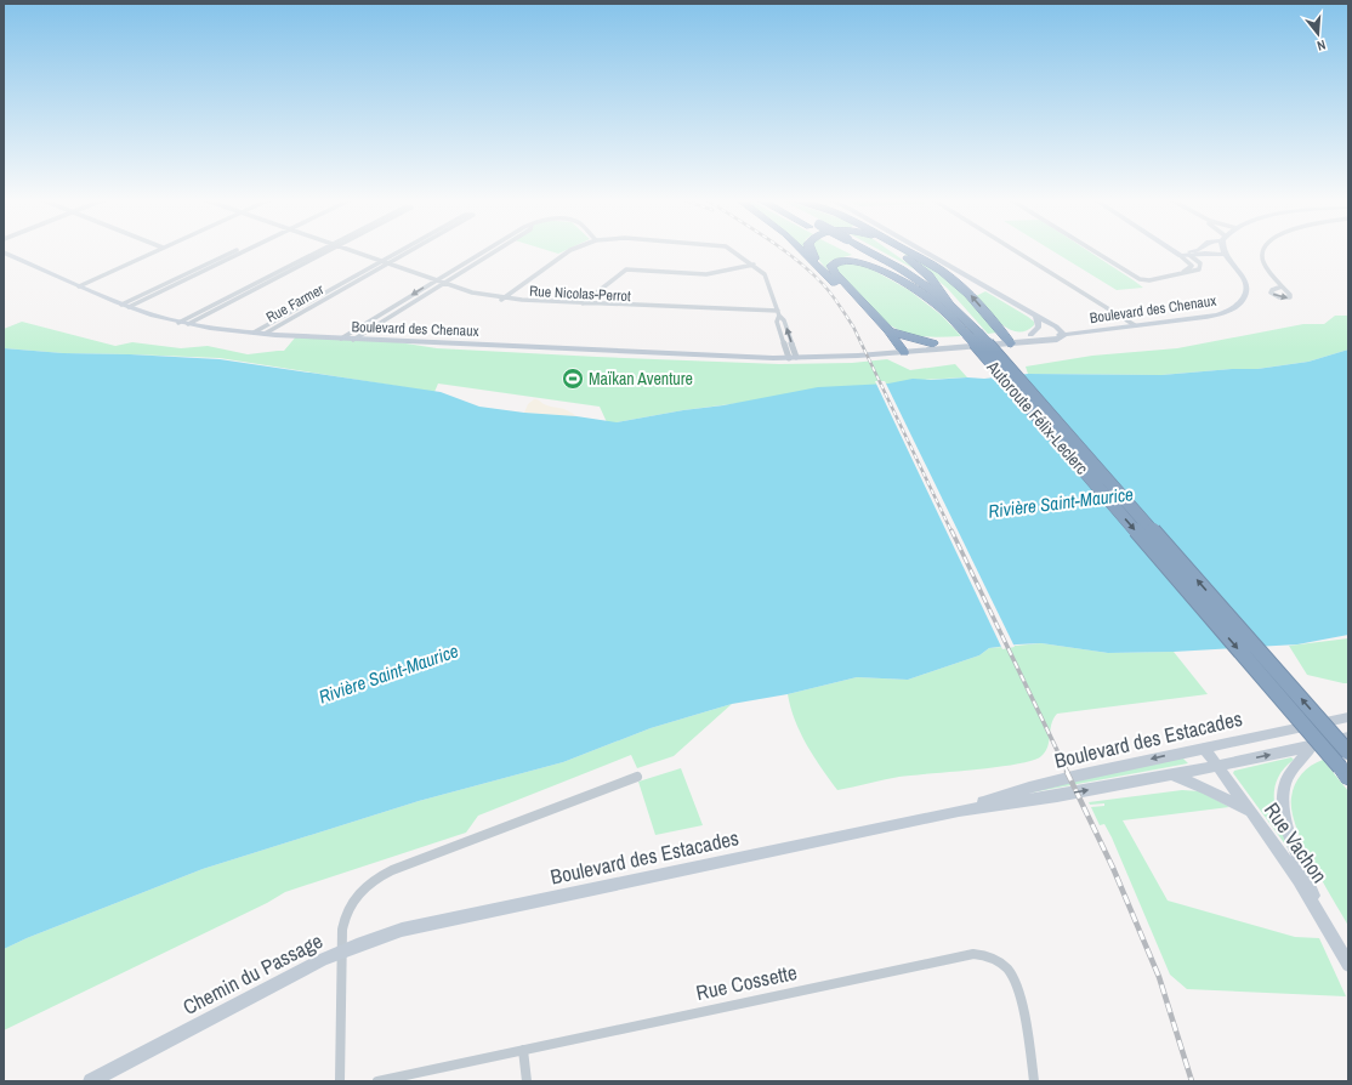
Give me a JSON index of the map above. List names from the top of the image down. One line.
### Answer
{"streets":{"highway":["Autoroute Félix-Leclerc"],"street":["Rue Nicolas-Perrot","Rue Farmer","Boulevard des Chenaux","Boulevard des Estacades","Rue Vachon","Chemin du Passage","Rue Cossette"]},"crossings":[["Rue Nicolas-Perrot","Rue Farmer"],["Rue Farmer","Boulevard des Chenaux"],["Boulevard des Estacades","Rue Vachon"],["Boulevard des Estacades","Chemin du Passage"]],"water":["Rivière Saint-Maurice"],"places":{"sports":["Maïkan Aventure"]},"north":"bottom"}
